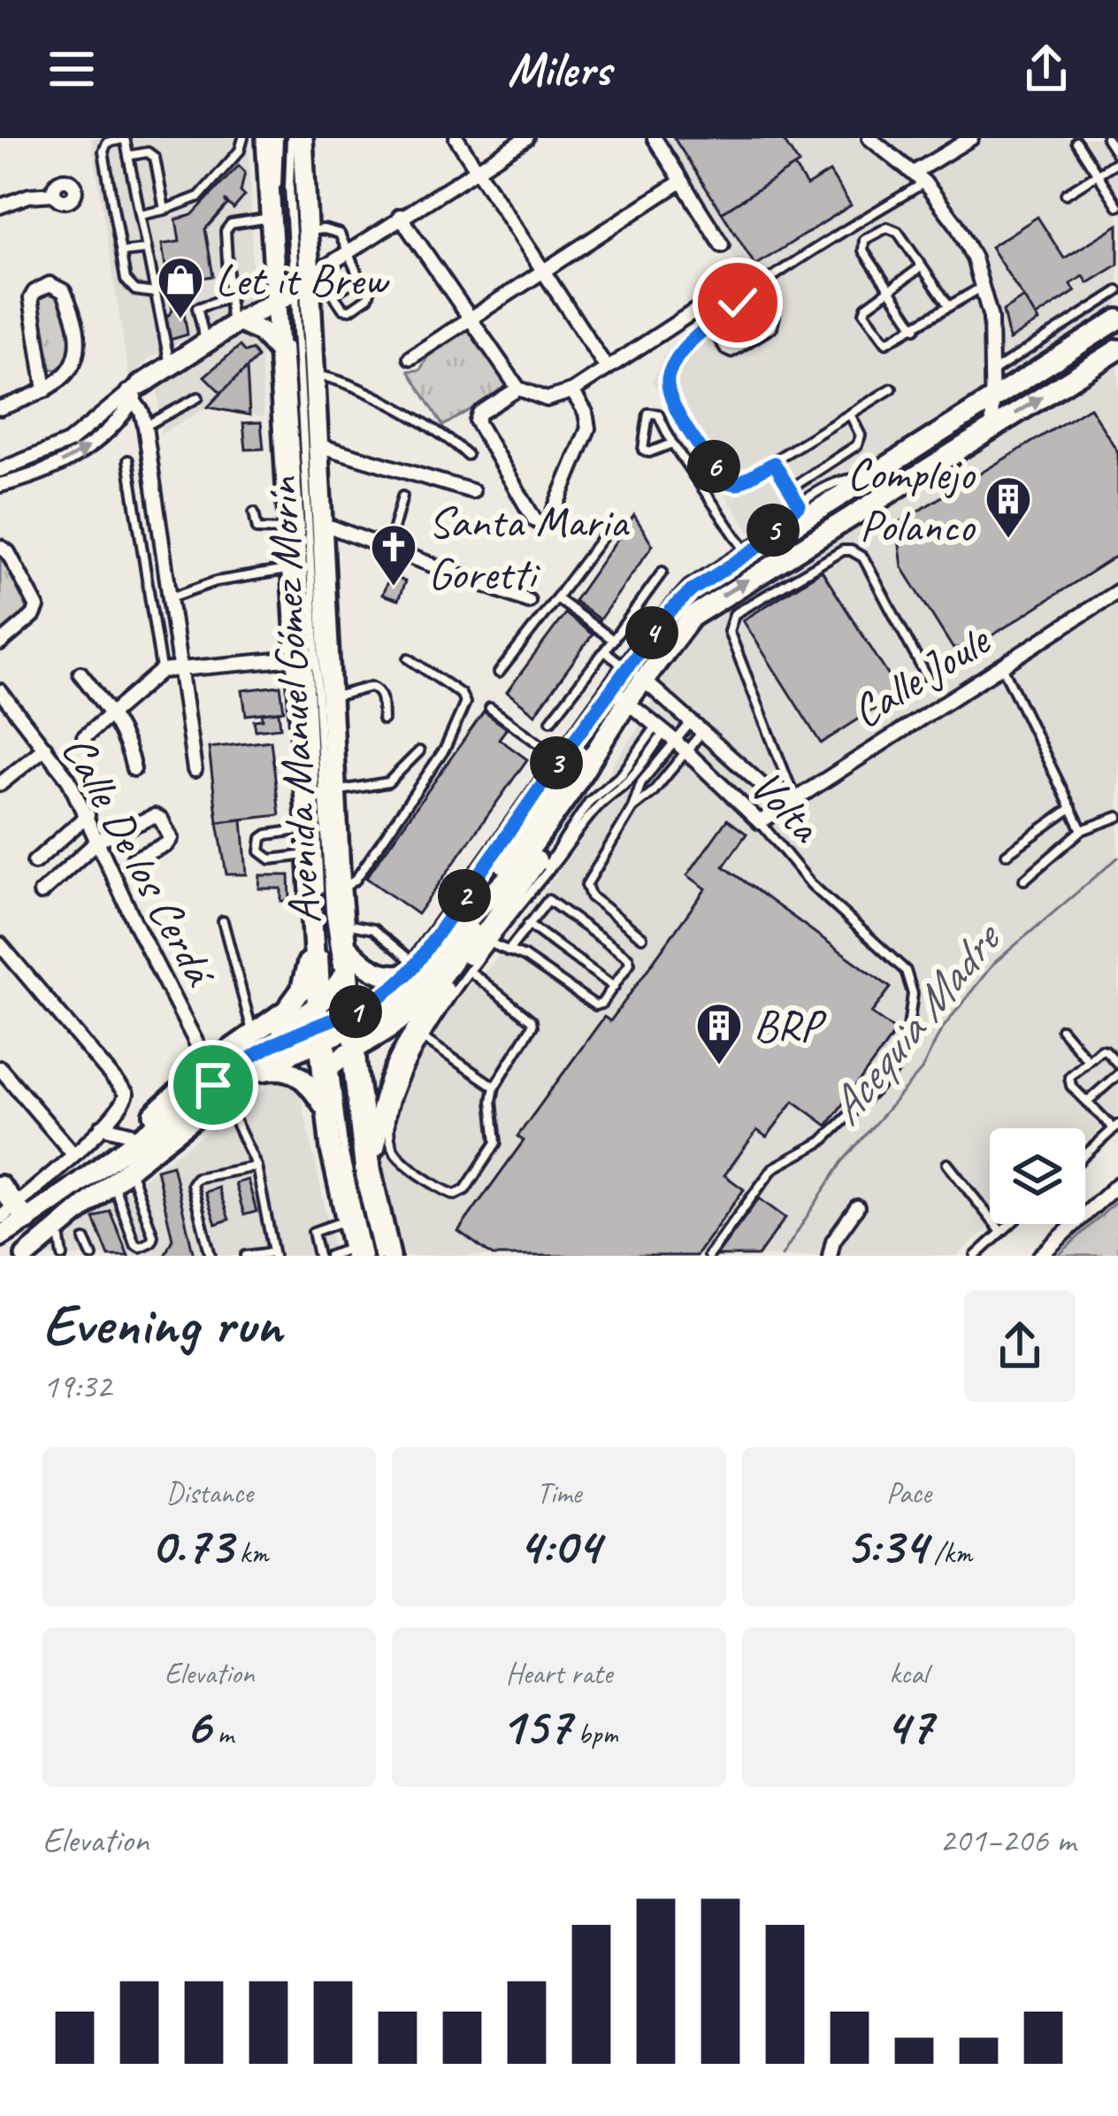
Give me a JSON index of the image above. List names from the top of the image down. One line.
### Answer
{"streets":{"main road":["Avenida Manuel Gómez Morín"],"street":["Calle Joule","Volta","Calle De los Cerdá"]},"crossings":[["Calle Joule","Volta"]],"water":["Acequia Madre"],"places":{"shop":["Let it Brew"],"building":["Complejo Polanco","BRP"],"church":["Santa Maria Goretti"]},"page":{"header":"Milers","pins":["6","5","4","3","2","1"],"heading":["Evening run","19:32"],"stats":[["Distance","0.73 km"],["Time","4:04"],["Pace","5:34 /km"],["Elevation","6 m"],["Heart rate","157 bpm"],["kcal","47"]],"chart":["Elevation","201–206 m"]}}
